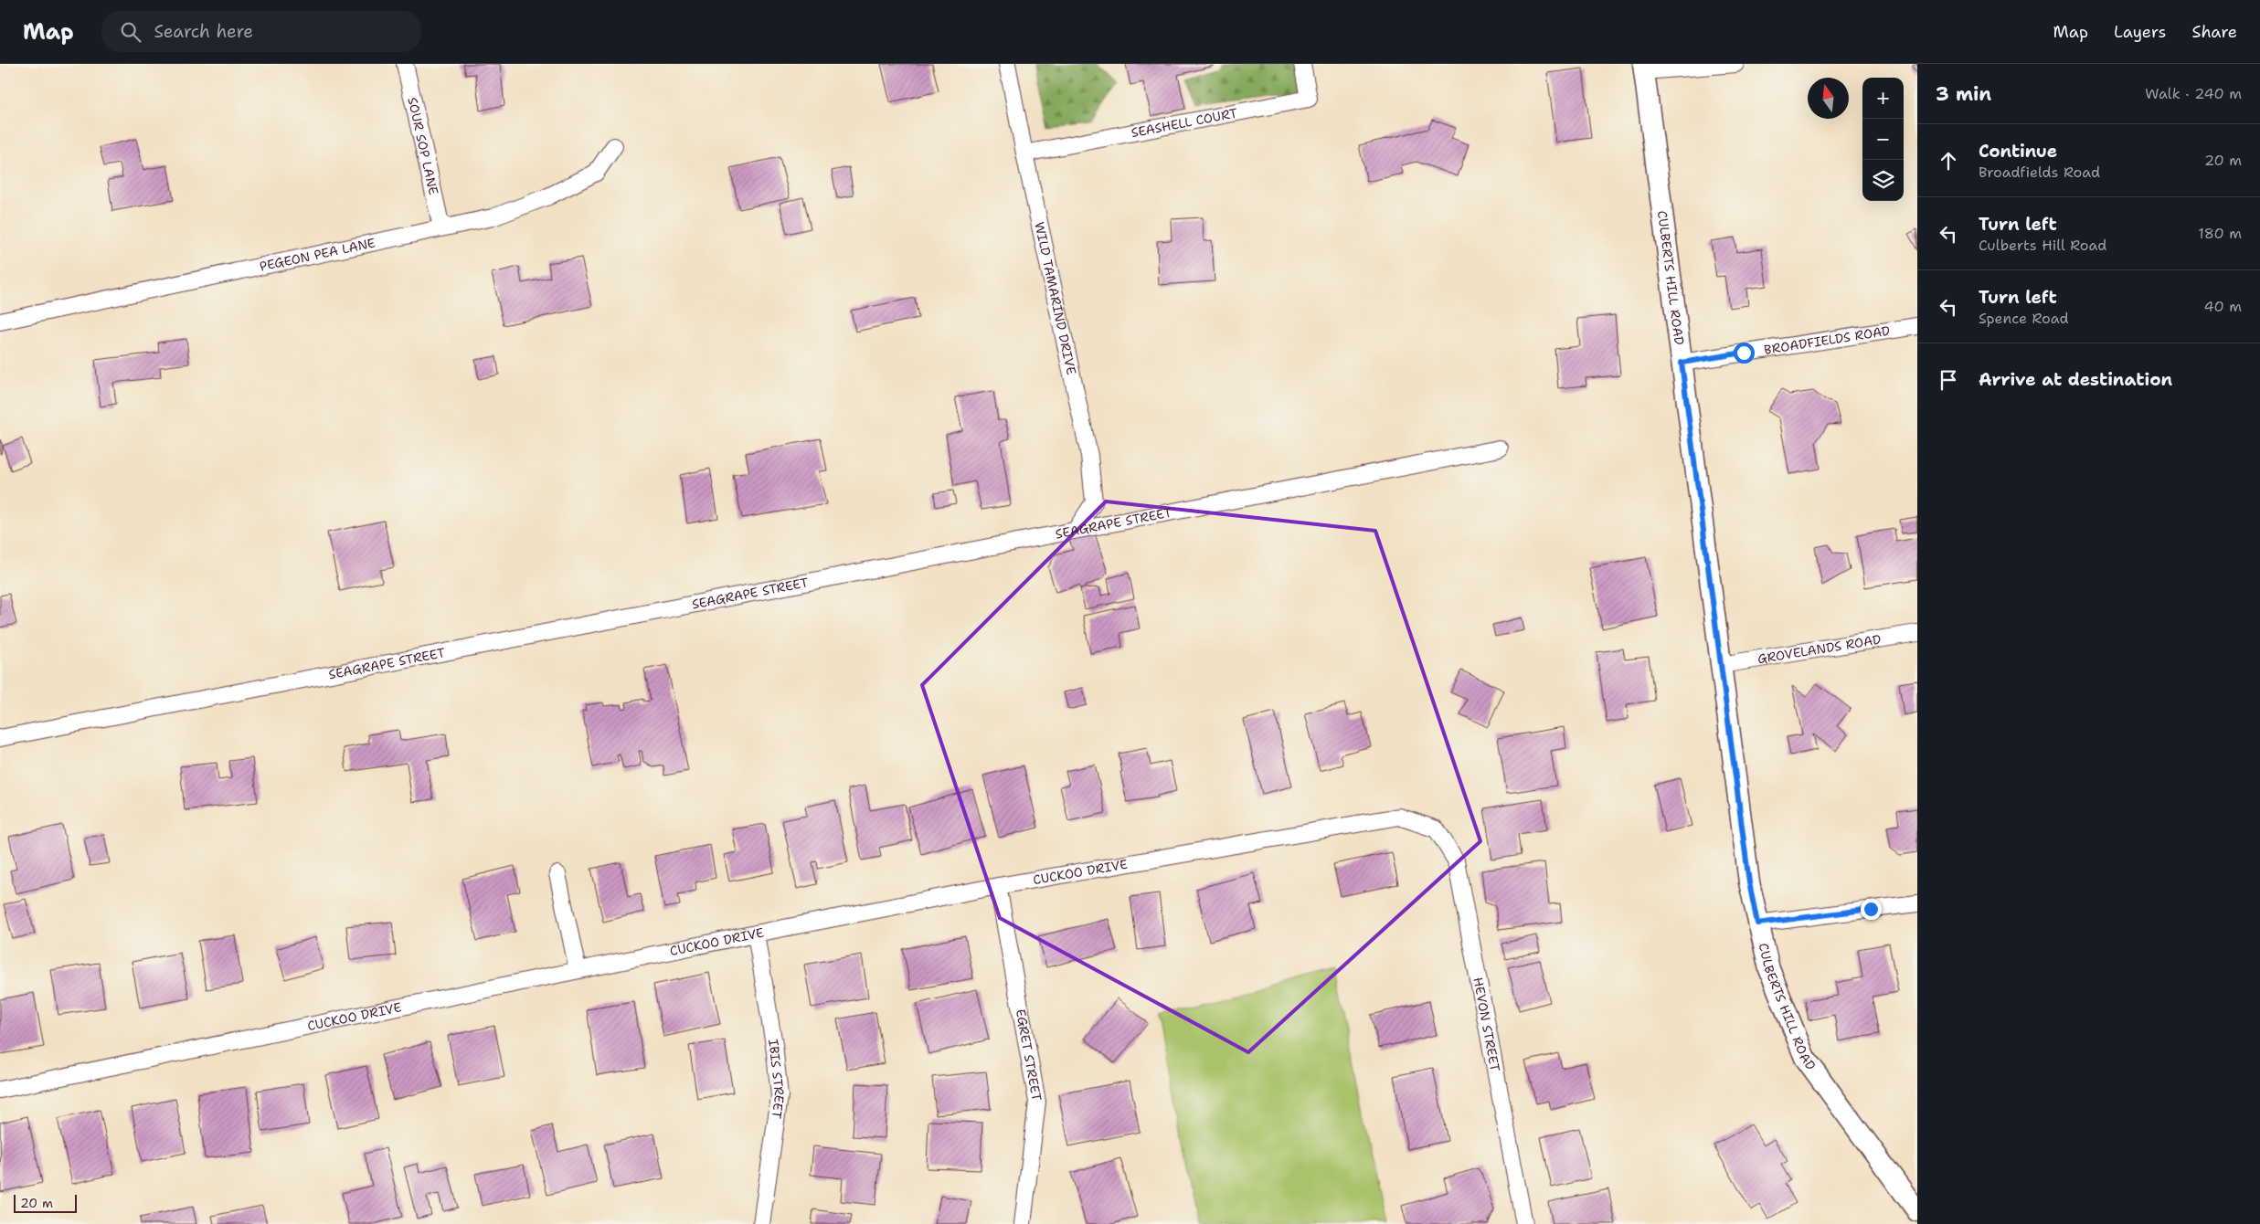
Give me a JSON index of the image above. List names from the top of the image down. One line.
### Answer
{"streets":{"street":["SEASHELL COURT","SOUR SOP LANE","PEGEON PEA LANE","CULBERTS HILL ROAD","WILD TAMARIND DRIVE","BROADFIELDS ROAD","SEAGRAPE STREET","GROVELANDS ROAD","CUCKOO DRIVE","HEVON STREET","EGRET STREET","IBIS STREET"]},"crossings":[["SEASHELL COURT","WILD TAMARIND DRIVE"],["SOUR SOP LANE","PEGEON PEA LANE"],["CULBERTS HILL ROAD","BROADFIELDS ROAD"],["CULBERTS HILL ROAD","GROVELANDS ROAD"],["WILD TAMARIND DRIVE","SEAGRAPE STREET"],["CUCKOO DRIVE","HEVON STREET"],["CUCKOO DRIVE","EGRET STREET"],["CUCKOO DRIVE","IBIS STREET"]],"scale_bar":"20 m","north":"top","page":{"header":"Map","search":"Search here","nav":["Map","Layers","Share"],"heading":["3 min","Walk · 240 m"],"map_buttons":["+","−"],"list":[["Continue","Broadfields Road","20 m"],["Turn left","Culberts Hill Road","180 m"],["Turn left","Spence Road","40 m"],"Arrive at destination"],"scale":"20 m"}}
